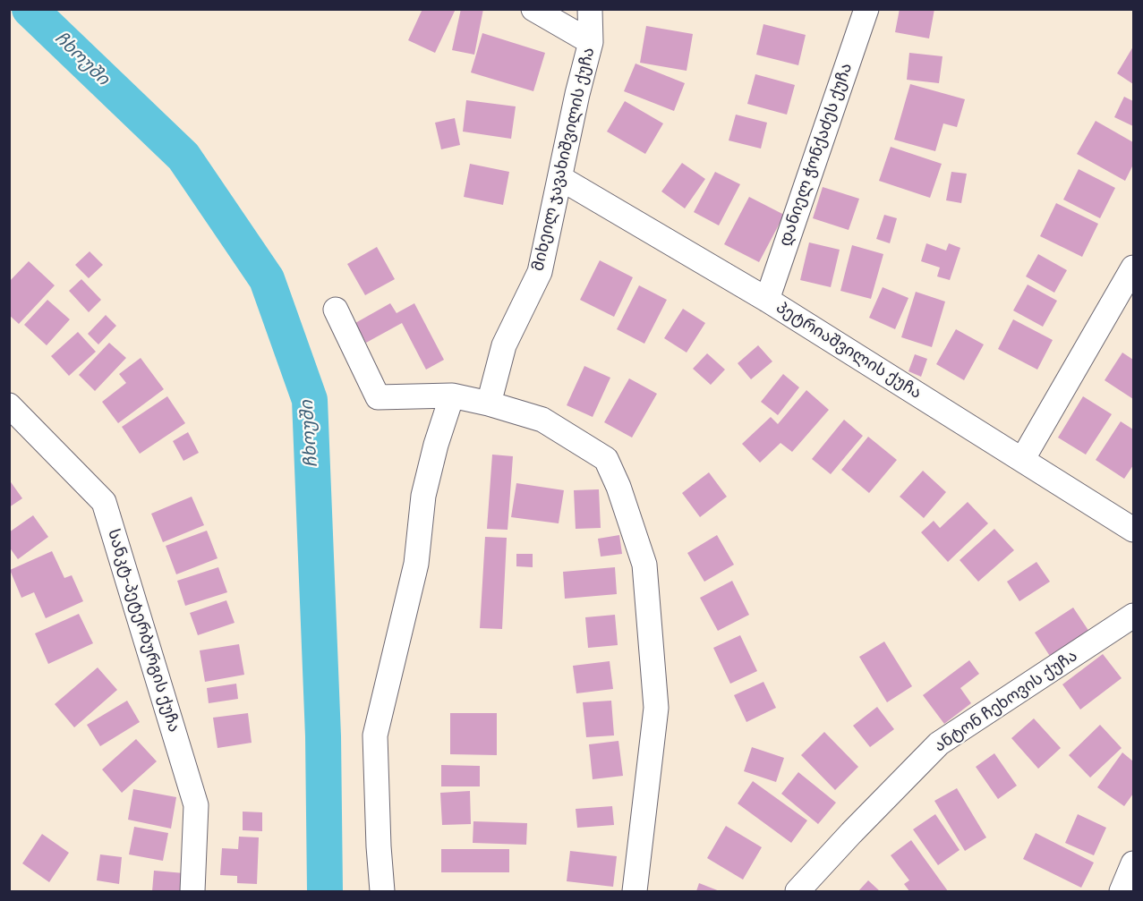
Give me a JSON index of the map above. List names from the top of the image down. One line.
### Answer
{"streets":{"street":["დანიელ ჭონქაძეს ქუჩა","მიხეილ ჯავახიშვილის ქუჩა","პეტრიაშვილის ქუჩა","სანკტ-პეტერბურგის ქუჩა","ანტონ ჩეხოვის ქუჩა"]},"crossings":[["დანიელ ჭონქაძეს ქუჩა","პეტრიაშვილის ქუჩა"],["მიხეილ ჯავახიშვილის ქუჩა","პეტრიაშვილის ქუჩა"]],"water":["ჩხოუში"]}
